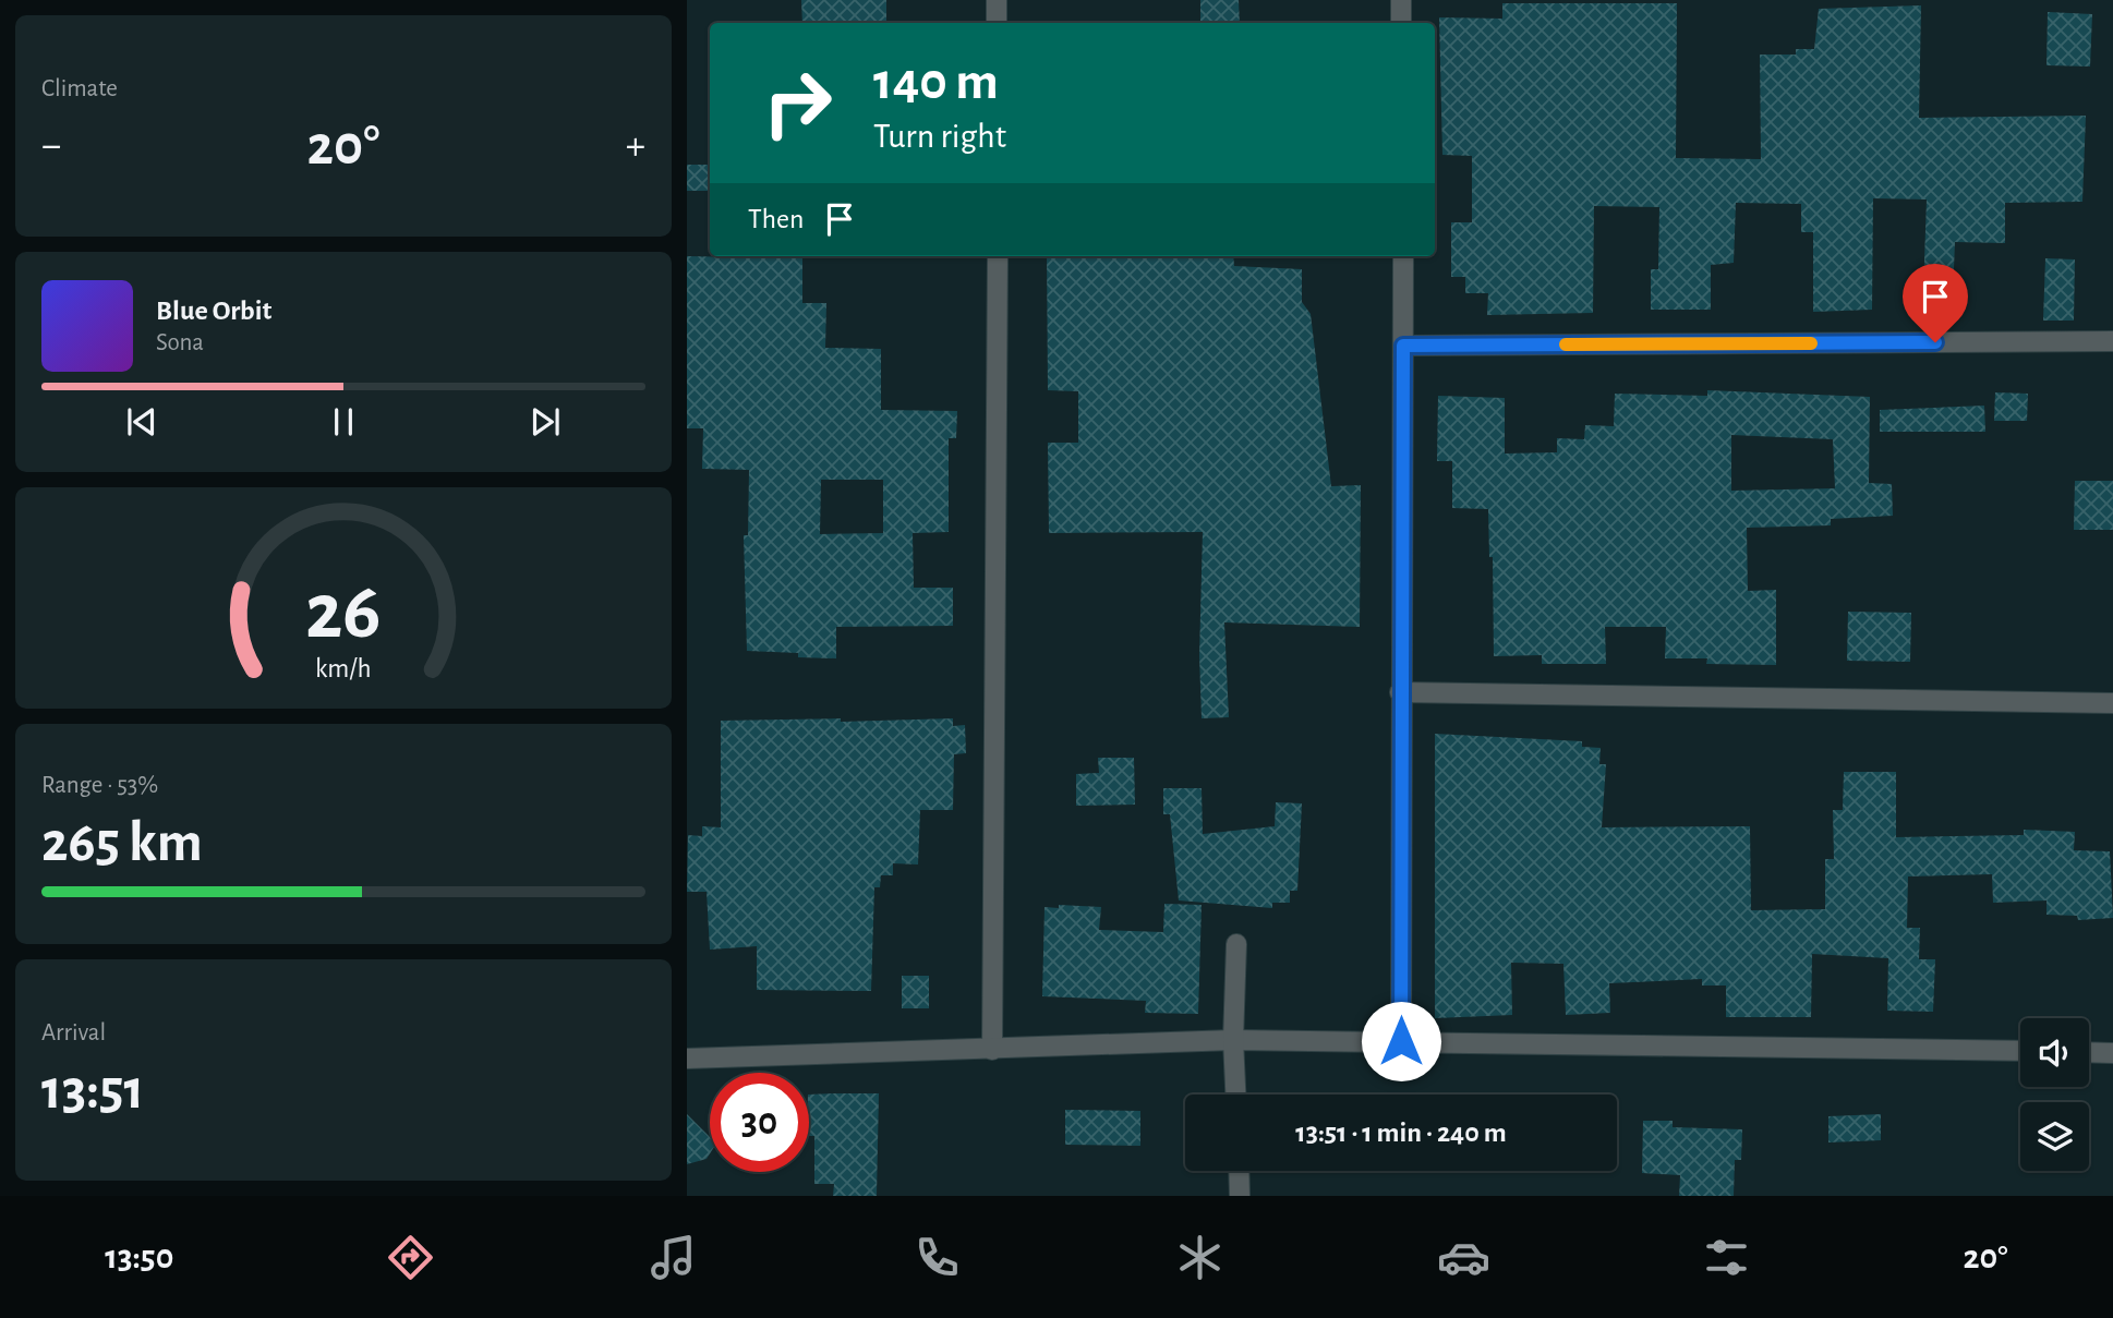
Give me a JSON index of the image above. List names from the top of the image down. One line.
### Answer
{"page":{"tile":["Climate",["Range · 53%","265 km"],["Arrival","13:51"]],"turn":["140 m","Turn right"],"heat":["−","20°","+"],"then":"Then","song":["Blue Orbit","Sona"],"limit":"30","trip":"13:51 · 1 min · 240 m","tabs":["13:50","20°"],"gauge":["26","km/h"]}}
